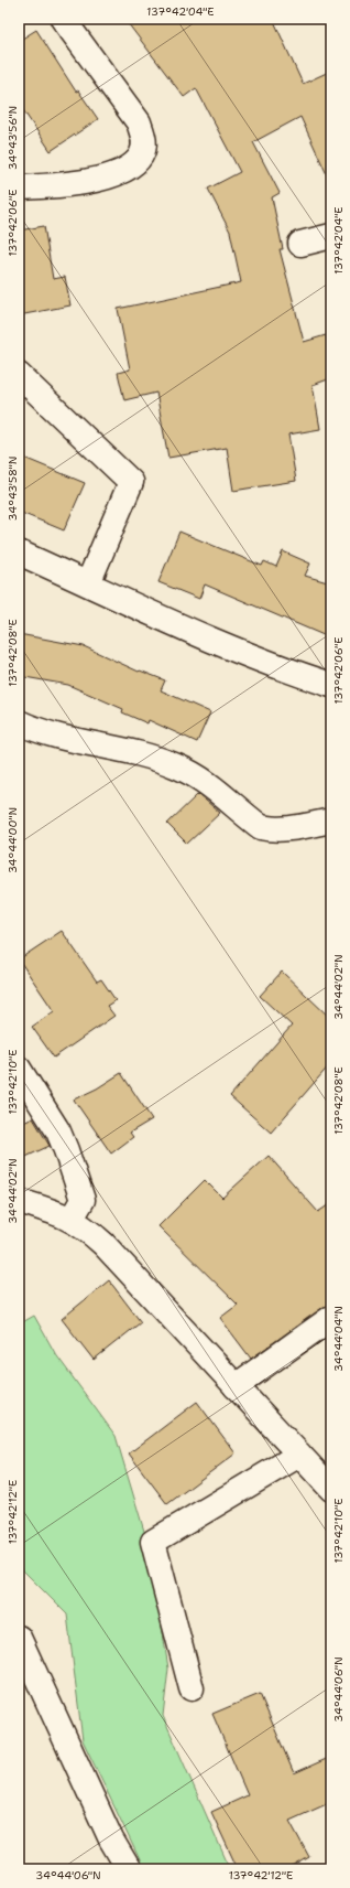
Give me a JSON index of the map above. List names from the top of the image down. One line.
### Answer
{"coordinates":["137°42'04\"E","34°43'56\"N","137°42'06\"E","34°43'58\"N","137°42'08\"E","34°44'00\"N","34°44'02\"N","137°42'10\"E","34°44'04\"N","137°42'12\"E","34°44'06\"N"]}
